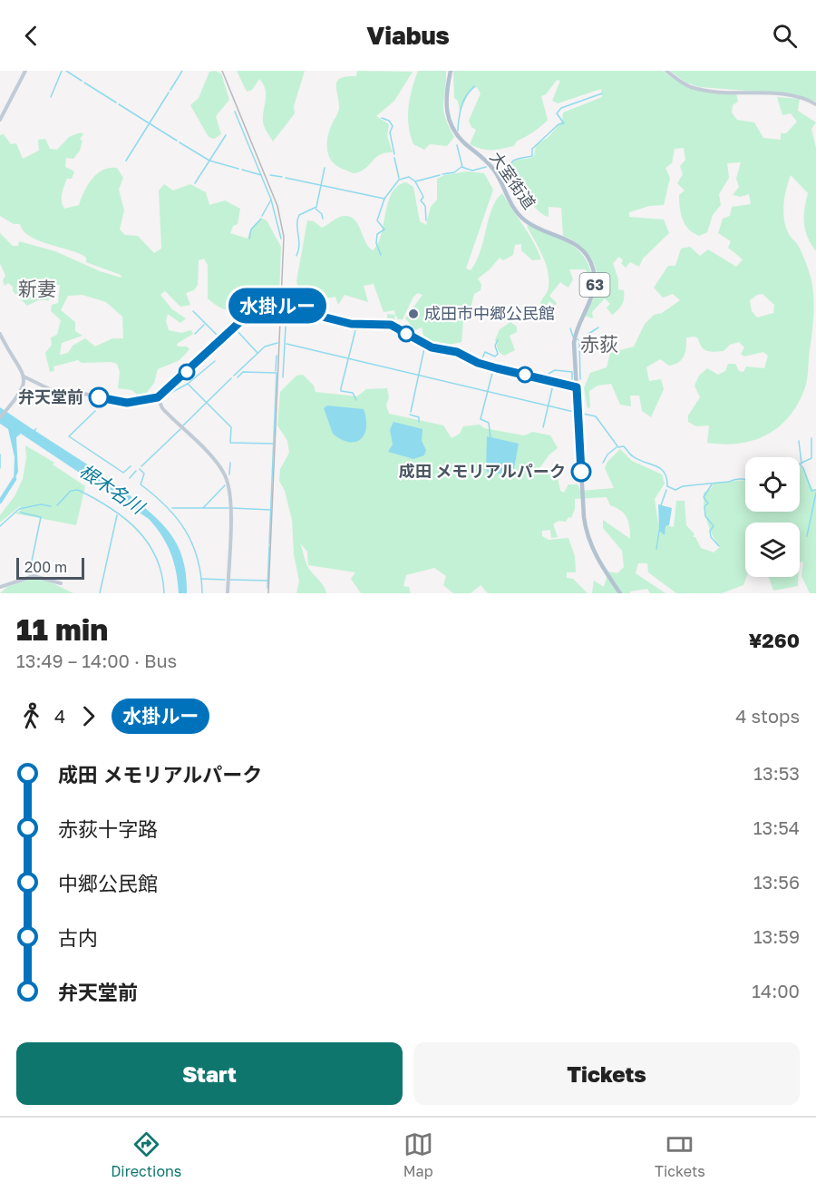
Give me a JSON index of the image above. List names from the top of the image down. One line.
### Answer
{"streets":{"main road":["大室街道","63"]},"districts":["新妻","赤荻"],"water":["根木名川"],"places":["成田市中郷公民館","弁天堂前","成田 メモリアルパーク"],"lines":["bus line 水掛ルー"],"scale_bar":"200 m","page":{"header":"Viabus","on_map":"水掛ルー","scale":"200 m","heading":["11 min","13:49 – 14:00 · Bus","¥260"],"legs":["4","水掛ルー","4 stops"],"list":[{"name":"成田 メモリアルパーク","value":"13:53"},{"name":"赤荻十字路","value":"13:54"},{"name":"中郷公民館","value":"13:56"},{"name":"古内","value":"13:59"},{"name":"弁天堂前","value":"14:00"}],"buttons":["Start","Tickets"],"tabs":["Directions","Map","Tickets"]}}
